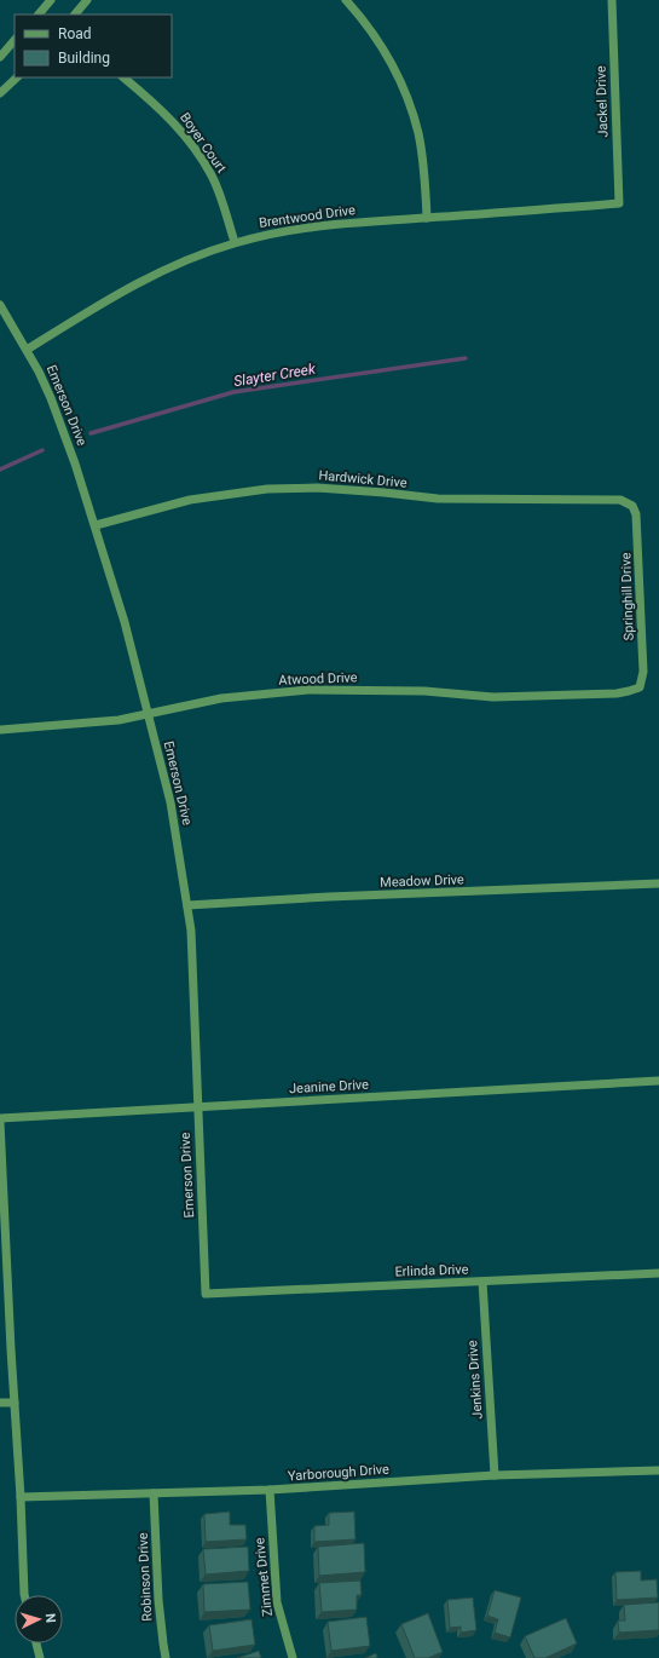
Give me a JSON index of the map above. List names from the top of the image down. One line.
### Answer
{"streets":{"street":["Jackel Drive","Boyer Court","Brentwood Drive","Emerson Drive","Hardwick Drive","Springhill Drive","Atwood Drive","Meadow Drive","Jeanine Drive","Erlinda Drive","Jenkins Drive","Yarborough Drive","Robinson Drive","Zimmet Drive"]},"crossings":[["Jackel Drive","Brentwood Drive"],["Boyer Court","Brentwood Drive"],["Brentwood Drive","Emerson Drive"],["Emerson Drive","Hardwick Drive"],["Emerson Drive","Atwood Drive"],["Emerson Drive","Meadow Drive"],["Emerson Drive","Jeanine Drive"],["Emerson Drive","Erlinda Drive"],["Hardwick Drive","Springhill Drive"],["Springhill Drive","Atwood Drive"],["Erlinda Drive","Jenkins Drive"],["Jenkins Drive","Yarborough Drive"],["Yarborough Drive","Robinson Drive"],["Yarborough Drive","Zimmet Drive"]],"water":["Slayter Creek"],"legend":["Road","Building"],"north":"right"}
